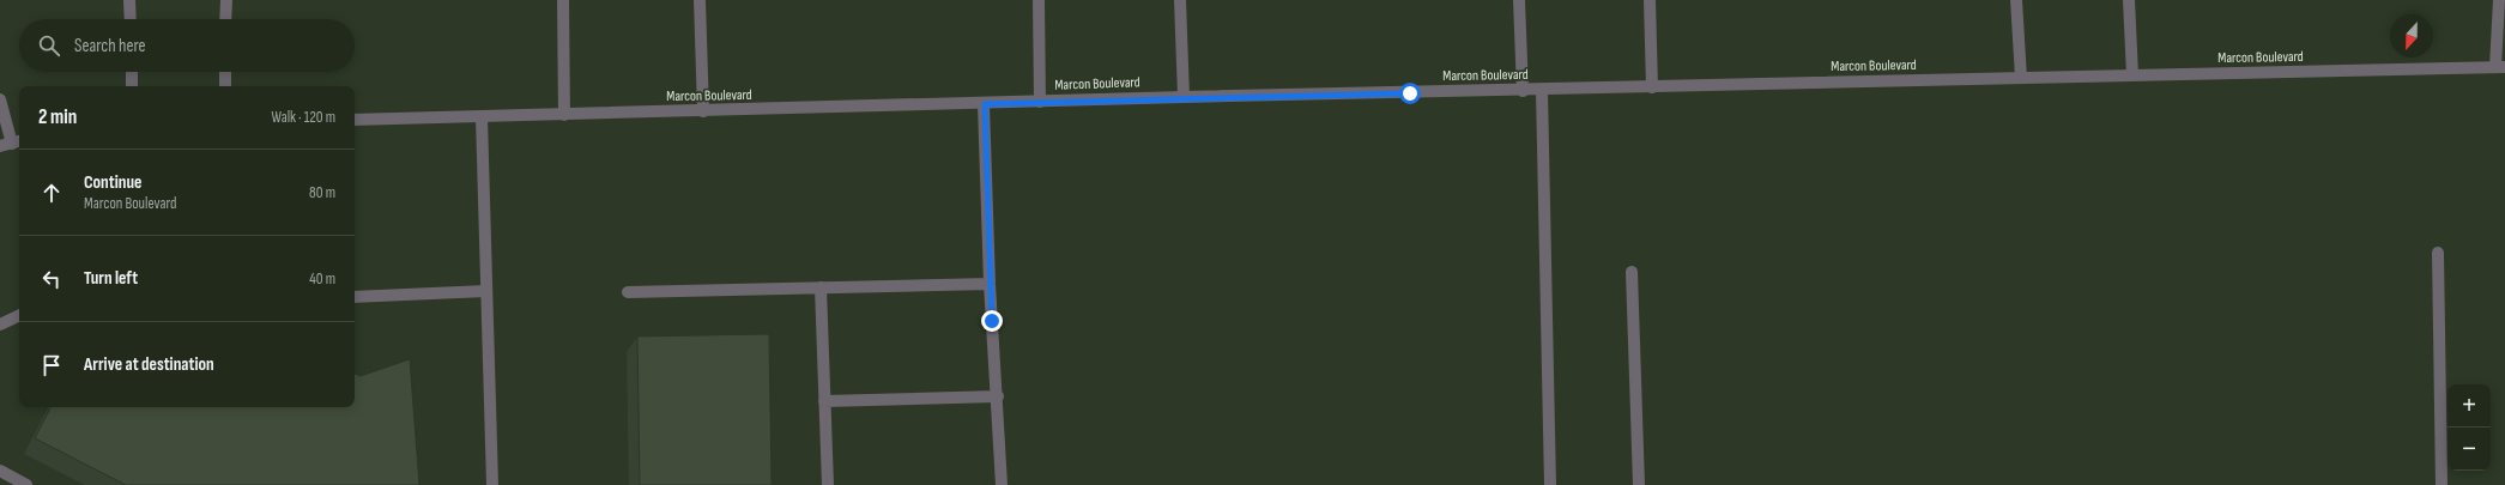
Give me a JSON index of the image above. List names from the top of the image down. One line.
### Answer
{"streets":{"street":["Marcon Boulevard"]},"north":"bottom","page":{"search":"Search here","heading":["2 min","Walk · 120 m"],"list":[["Continue","Marcon Boulevard","80 m"],["Turn left","40 m"],"Arrive at destination"],"map_buttons":["+","−"]}}
